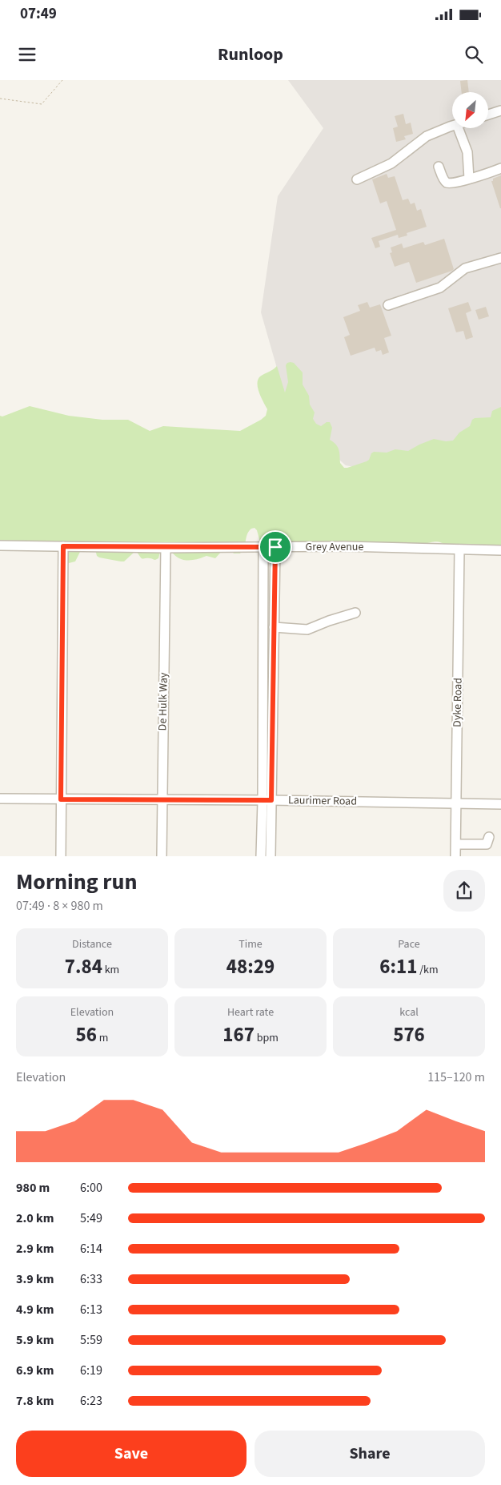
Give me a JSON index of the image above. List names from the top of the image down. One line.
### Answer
{"streets":{"street":["Grey Avenue","De Hulk Way","Dyke Road","Laurimer Road"]},"crossings":[["Grey Avenue","De Hulk Way"],["Grey Avenue","Dyke Road"],["De Hulk Way","Laurimer Road"],["Dyke Road","Laurimer Road"]],"north":"bottom left","page":{"status":"07:49","header":"Runloop","heading":["Morning run","07:49 · 8 × 980 m"],"stats":[["Distance","7.84 km"],["Time","48:29"],["Pace","6:11 /km"],["Elevation","56 m"],["Heart rate","167 bpm"],["kcal","576"]],"chart":["Elevation","115–120 m"],"list":[{"name":"980 m","note":"6:00"},{"name":"2.0 km","note":"5:49"},{"name":"2.9 km","note":"6:14"},{"name":"3.9 km","note":"6:33"},{"name":"4.9 km","note":"6:13"},{"name":"5.9 km","note":"5:59"},{"name":"6.9 km","note":"6:19"},{"name":"7.8 km","note":"6:23"}],"buttons":["Save","Share"]}}
